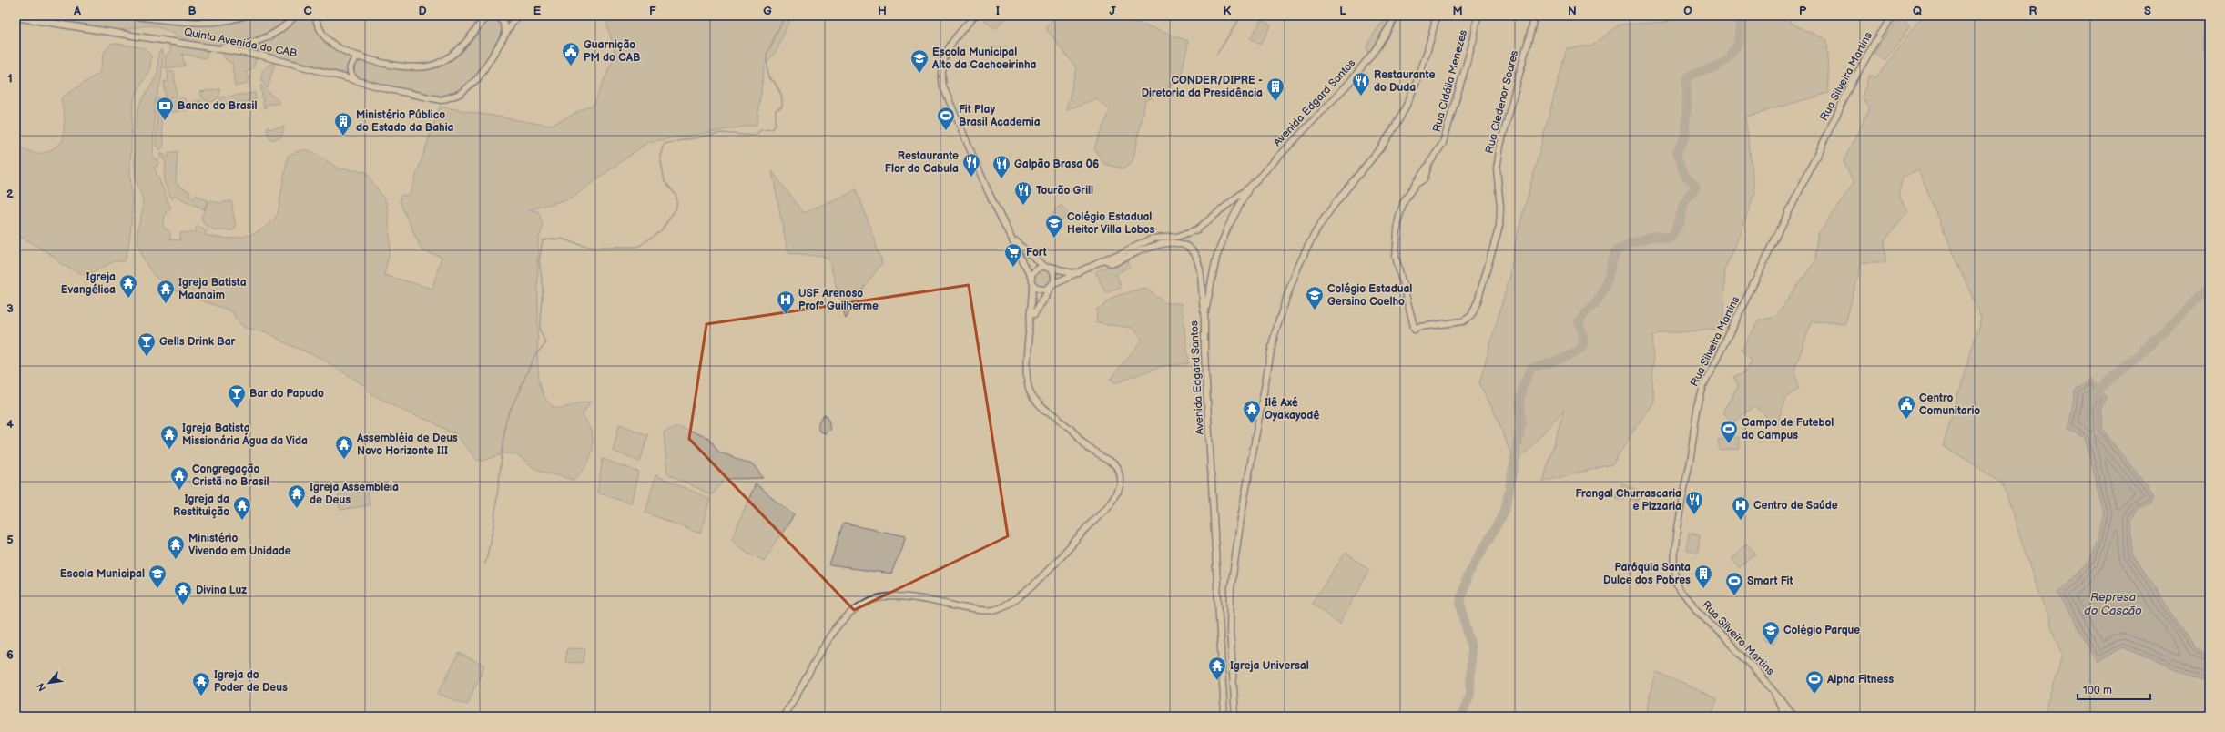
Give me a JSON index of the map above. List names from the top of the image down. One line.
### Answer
{"streets":{"main road":["Quinta Avenida do CAB","Rua Silveira Martins","Rua Cidália Menezes","Rua Cledenor Soares","Avenida Edgard Santos"]},"crossings":[["Rua Cidália Menezes","Rua Cledenor Soares"]],"water":["Represa do Cascão"],"places":{"public building":["Guarnição PM do CAB","Centro Comunitario"],"school or university":["Escola Municipal Alto da Cachoeirinha","Colégio Estadual Heitor Villa Lobos","Colégio Estadual Gersino Coelho","Escola Municipal","Colégio Parque"],"restaurant":["Restaurante do Duda","Restaurante Flor do Cabula","Galpão Brasa 06","Tourão Grill","Frangal Churrascaria e Pizzaria"],"building":["CONDER/DIPRE - Diretoria da Presidência","Ministério Público do Estado da Bahia","Paróquia Santa Dulce dos Pobres"],"bank":["Banco do Brasil"],"sports":["Fit Play Brasil Academia","Campo de Futebol do Campus","Smart Fit","Alpha Fitness"],"supermarket":["Fort"],"temple":["Igreja Evangélica","Igreja Batista Maanaim","Ilê Axé Oyakayodê","Igreja Batista Missionária Água da Vida","Assembléia de Deus Novo Horizonte III","Congregação Cristã no Brasil","Igreja Assembleia de Deus","Igreja da Restituição","Ministério Vivendo em Unidade","Divina Luz","Igreja Universal","Igreja do Poder de Deus"],"hospital":["USF Arenoso Profº Guilherme","Centro de Saúde"],"bar":["Gells Drink Bar","Bar do Papudo"]},"scale_bar":"100 m","north":"bottom left","grid":{"columns":["A","B","C","D","E","F","G","H","I","J","K","L","M","N","O","P","Q","R","S"],"rows":["1","2","3","4","5","6"]}}
